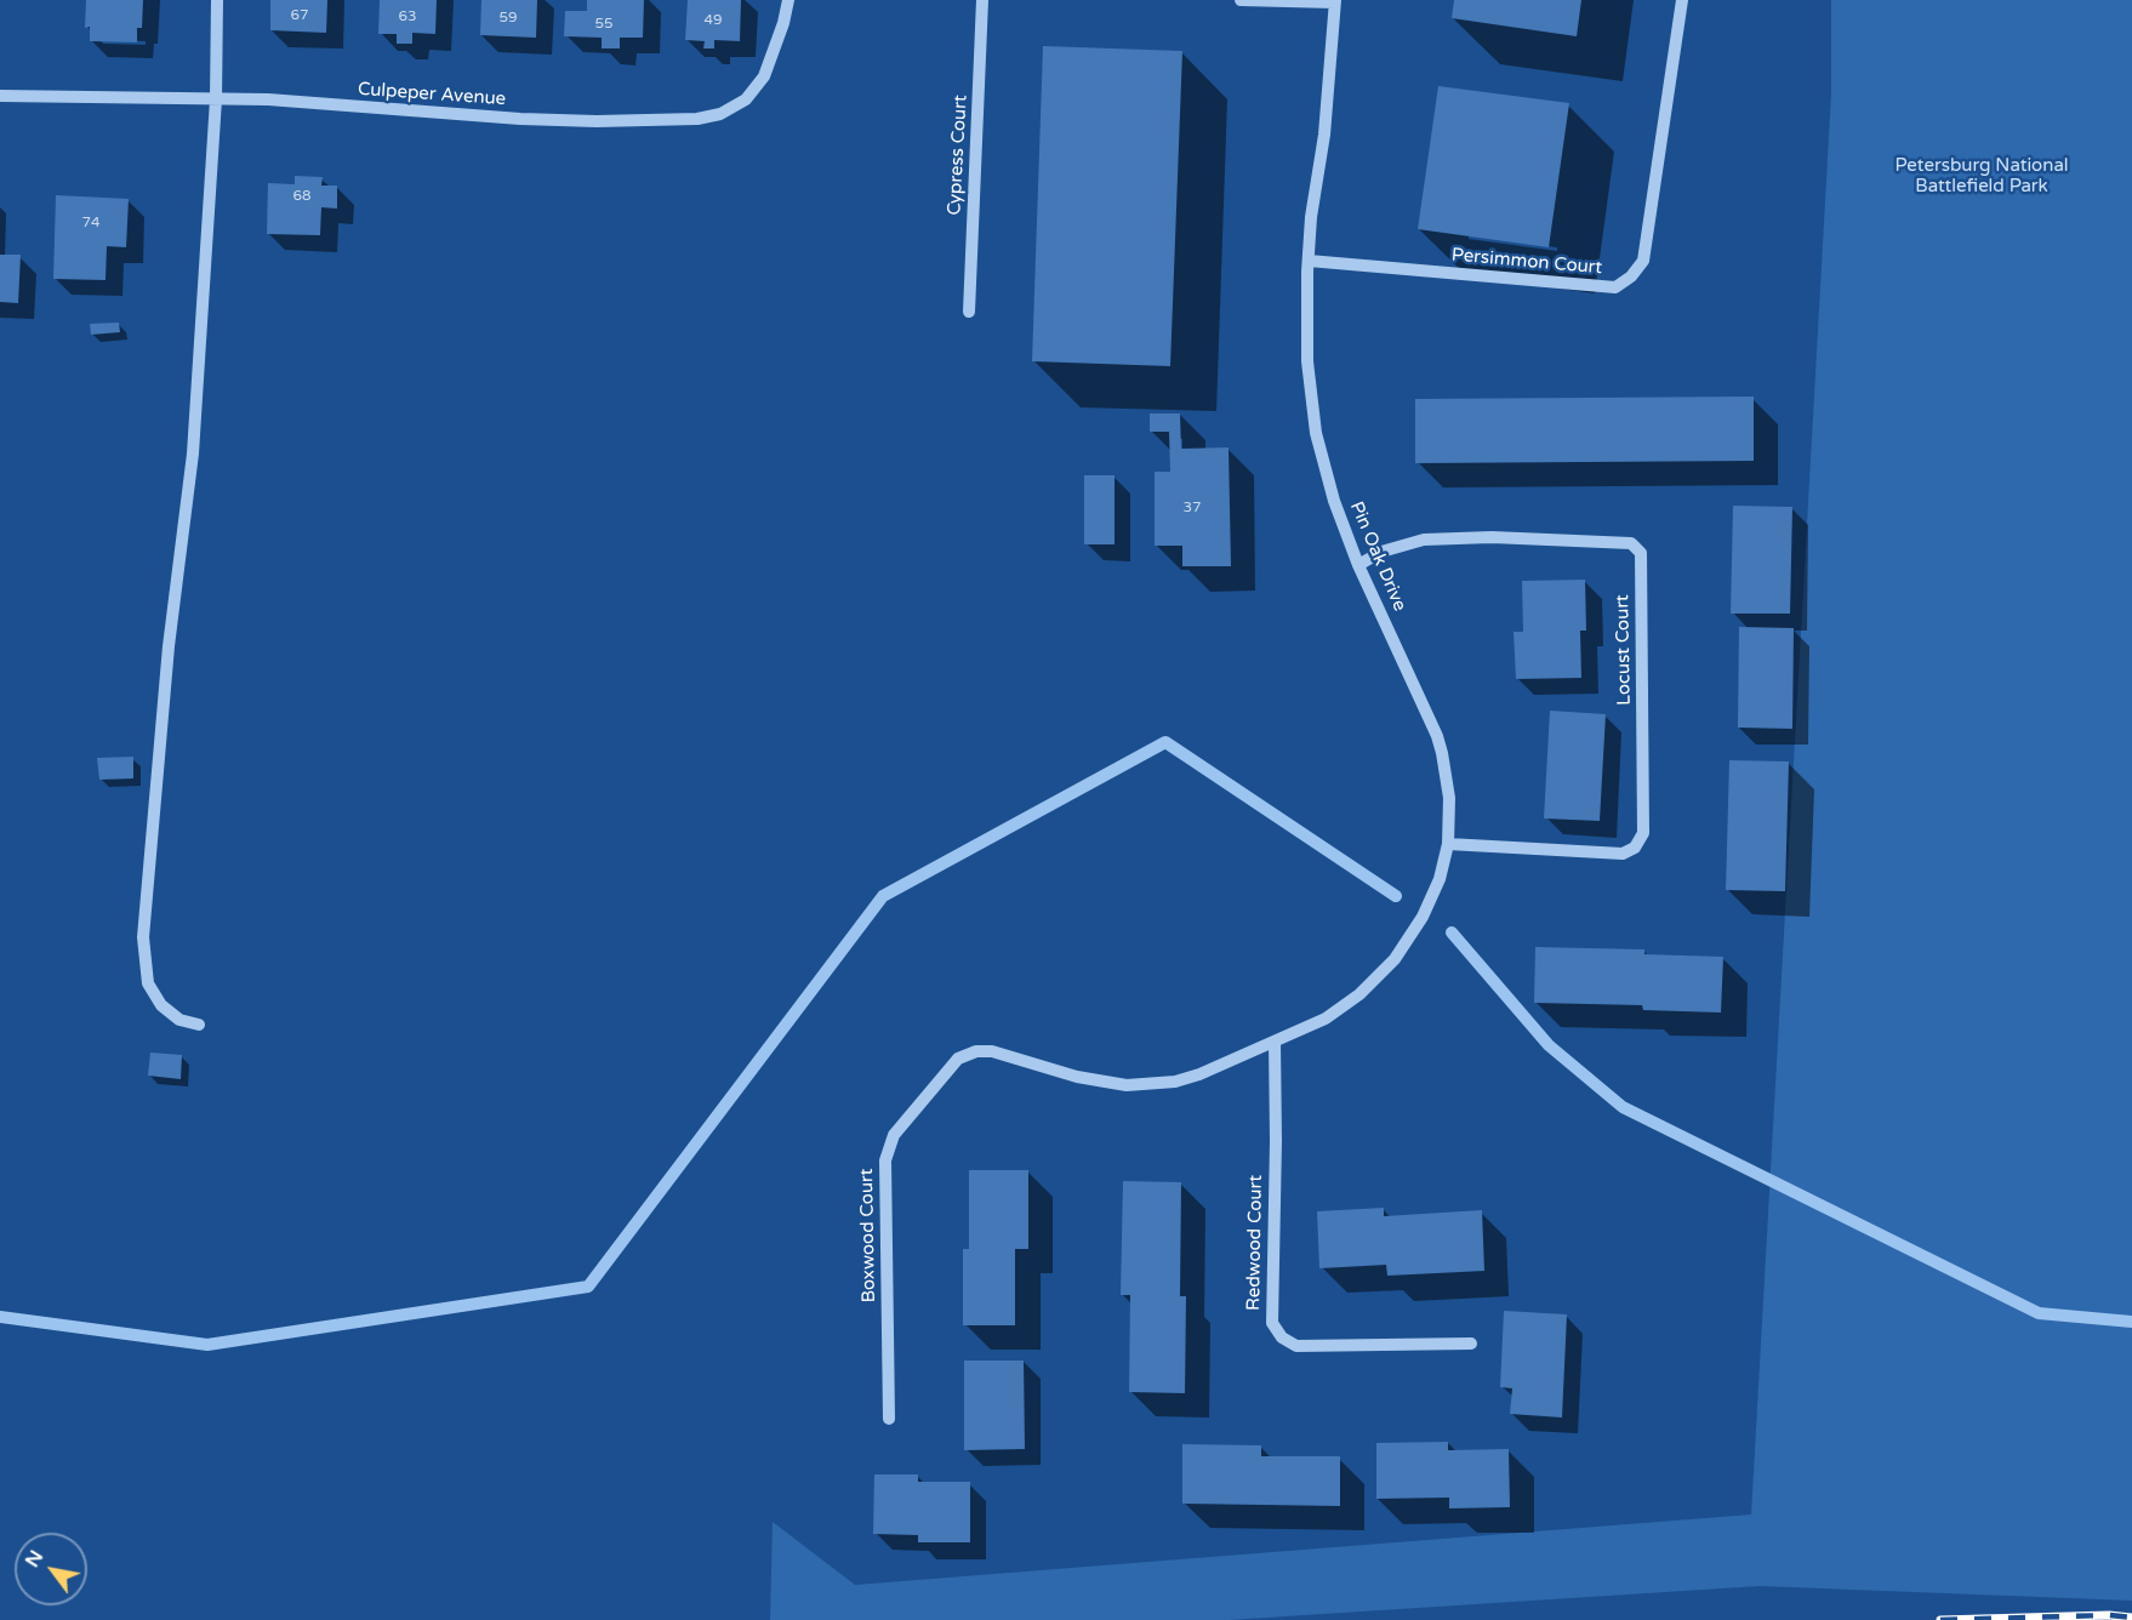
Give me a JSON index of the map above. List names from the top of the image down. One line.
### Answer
{"streets":{"street":["Culpeper Avenue","Cypress Court","Persimmon Court","Pin Oak Drive","Locust Court","Boxwood Court","Redwood Court"]},"crossings":[["Persimmon Court","Pin Oak Drive"],["Pin Oak Drive","Locust Court"],["Pin Oak Drive","Boxwood Court"],["Pin Oak Drive","Redwood Court"],["Boxwood Court","Redwood Court"]],"parks":["Petersburg National Battlefield Park"],"house_numbers":["67","63","59","49","55","68","74","37"],"north":"top left"}
